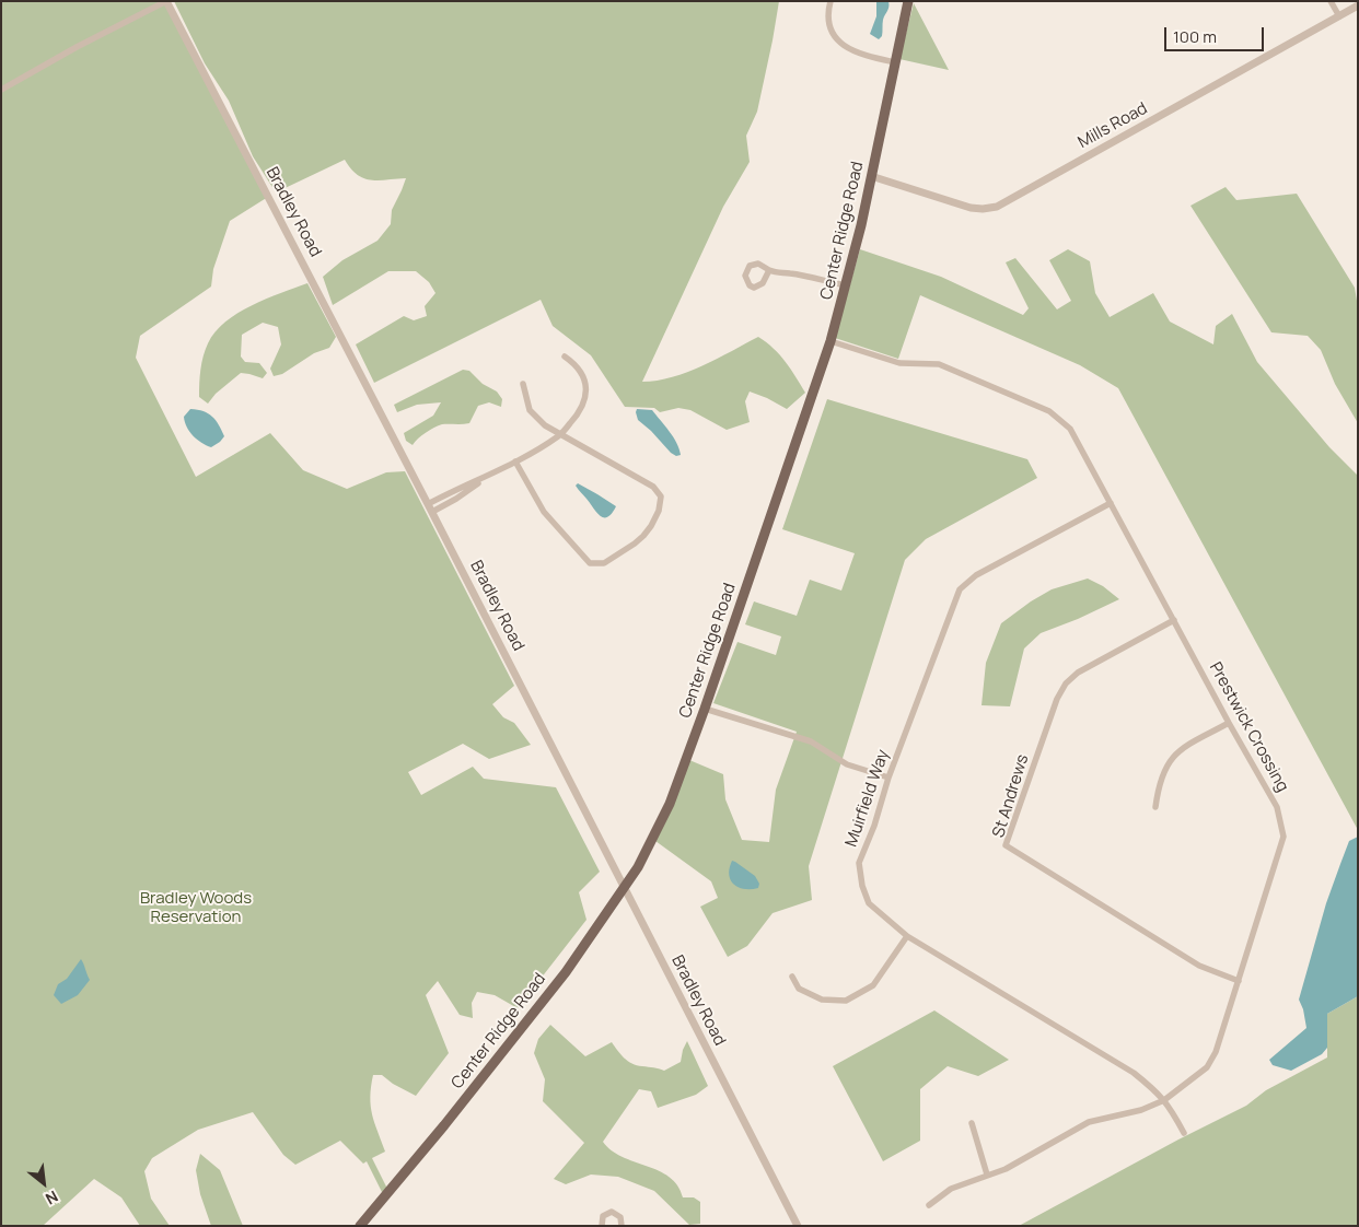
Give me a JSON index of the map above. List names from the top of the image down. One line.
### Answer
{"streets":{"main road":["Center Ridge Road"],"street":["Mills Road","Bradley Road","Prestwick Crossing","St Andrews","Muirfield Way"]},"crossings":[["Mills Road","Center Ridge Road"],["Bradley Road","Center Ridge Road"],["Center Ridge Road","Prestwick Crossing"],["Prestwick Crossing","St Andrews"],["Prestwick Crossing","Muirfield Way"]],"parks":["Bradley Woods Reservation"],"scale_bar":"100 m","north":"bottom right"}
